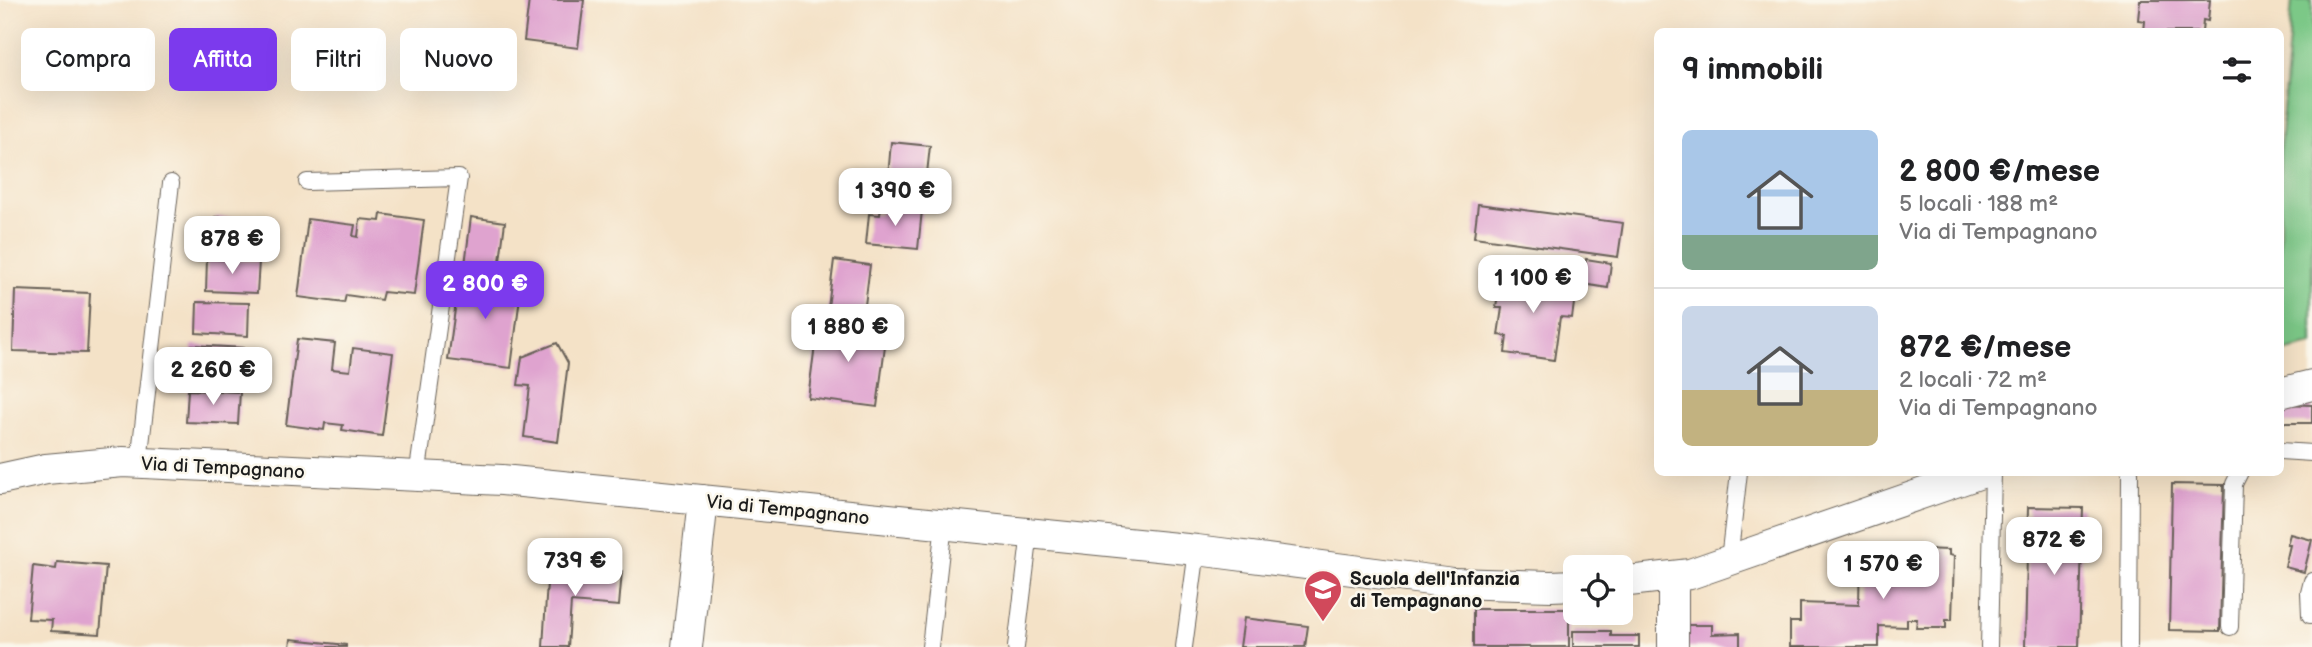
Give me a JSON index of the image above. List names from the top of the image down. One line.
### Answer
{"streets":{"street":["Via di Tempagnano"]},"places":{"school or university":["Scuola dell'Infanzia di Tempagnano"]},"page":{"chip":["Compra","Affitta","Filtri","Nuovo"],"heading":"9 immobili","list":[{"name":"2 800 €/mese","note":"5 locali · 188 m² · Via di Tempagnano"},{"name":"872 €/mese","note":"2 locali · 72 m² · Via di Tempagnano"}],"price":["1 390 €","878 €","1 100 €","2 800 €","1 880 €","2 260 €","872 €","739 €","1 570 €"]}}
